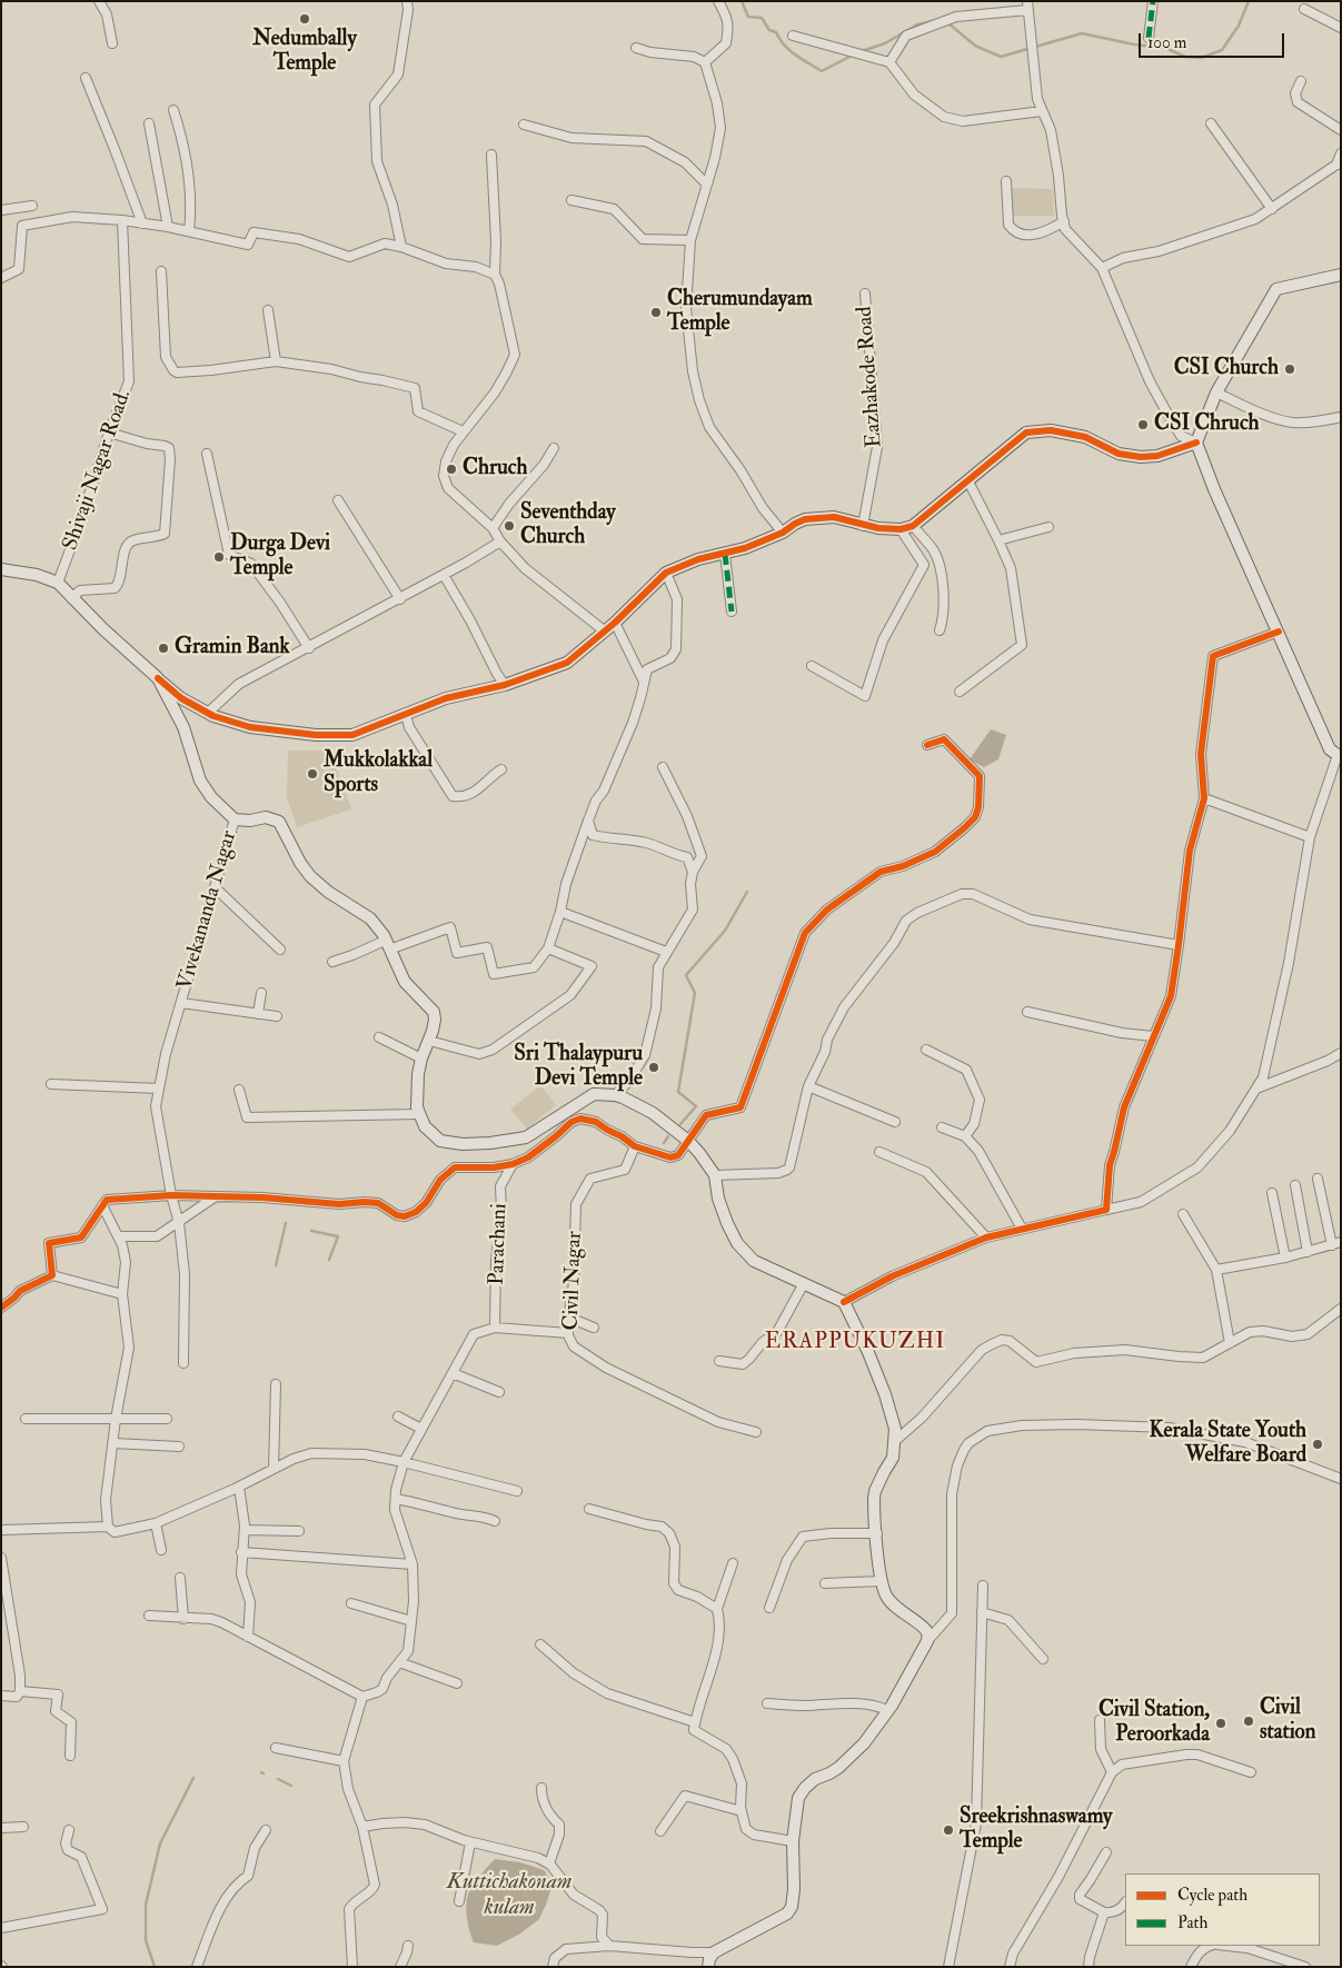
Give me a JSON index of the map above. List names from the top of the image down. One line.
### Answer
{"streets":{"street":["Eazhakode Road","Shivaji Nagar Road.","Vivekananda Nagar","Parachani","Civil Nagar"]},"districts":["ERAPPUKUZHI"],"water":["Kuttichakonam kulam"],"places":["Nedumbally Temple","Cherumundayam Temple","CSI Church","CSI Chruch","Chruch","Seventhday Church","Durga Devi Temple","Gramin Bank","Mukkolakkal Sports","Sri Thalaypuru Devi Temple","Kerala State Youth Welfare Board","Civil station","Civil Station, Peroorkada","Sreekrishnaswamy Temple"],"legend":["Cycle path","Path"],"scale_bar":"100 m"}
